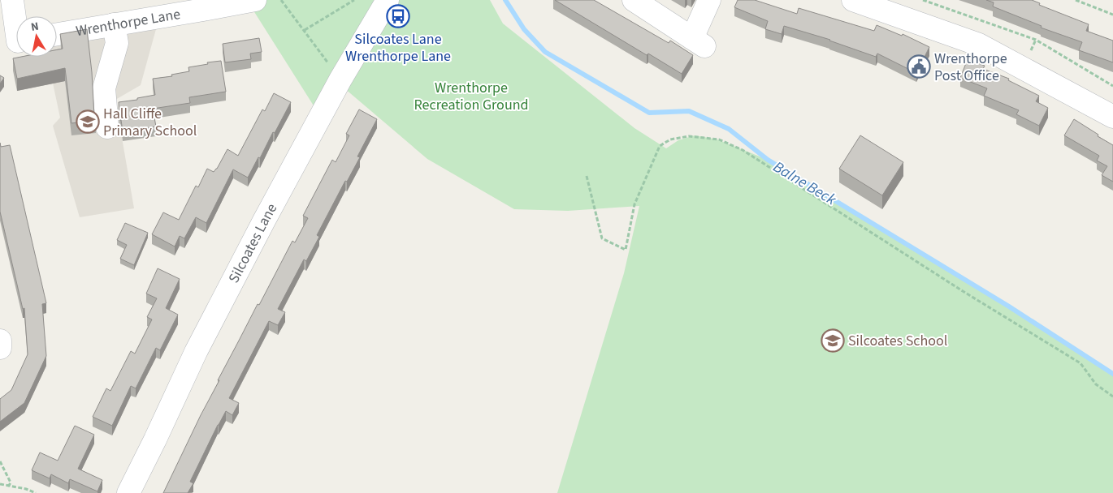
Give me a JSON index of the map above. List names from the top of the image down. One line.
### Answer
{"streets":{"street":["Wrenthorpe Lane","Silcoates Lane"]},"water":["Balne Beck"],"parks":["Wrenthorpe Recreation Ground"],"places":{"bus stop":["Silcoates Lane Wrenthorpe Lane"],"public building":["Wrenthorpe Post Office"],"school or university":["Hall Cliffe Primary School","Silcoates School"]},"north":"top"}
